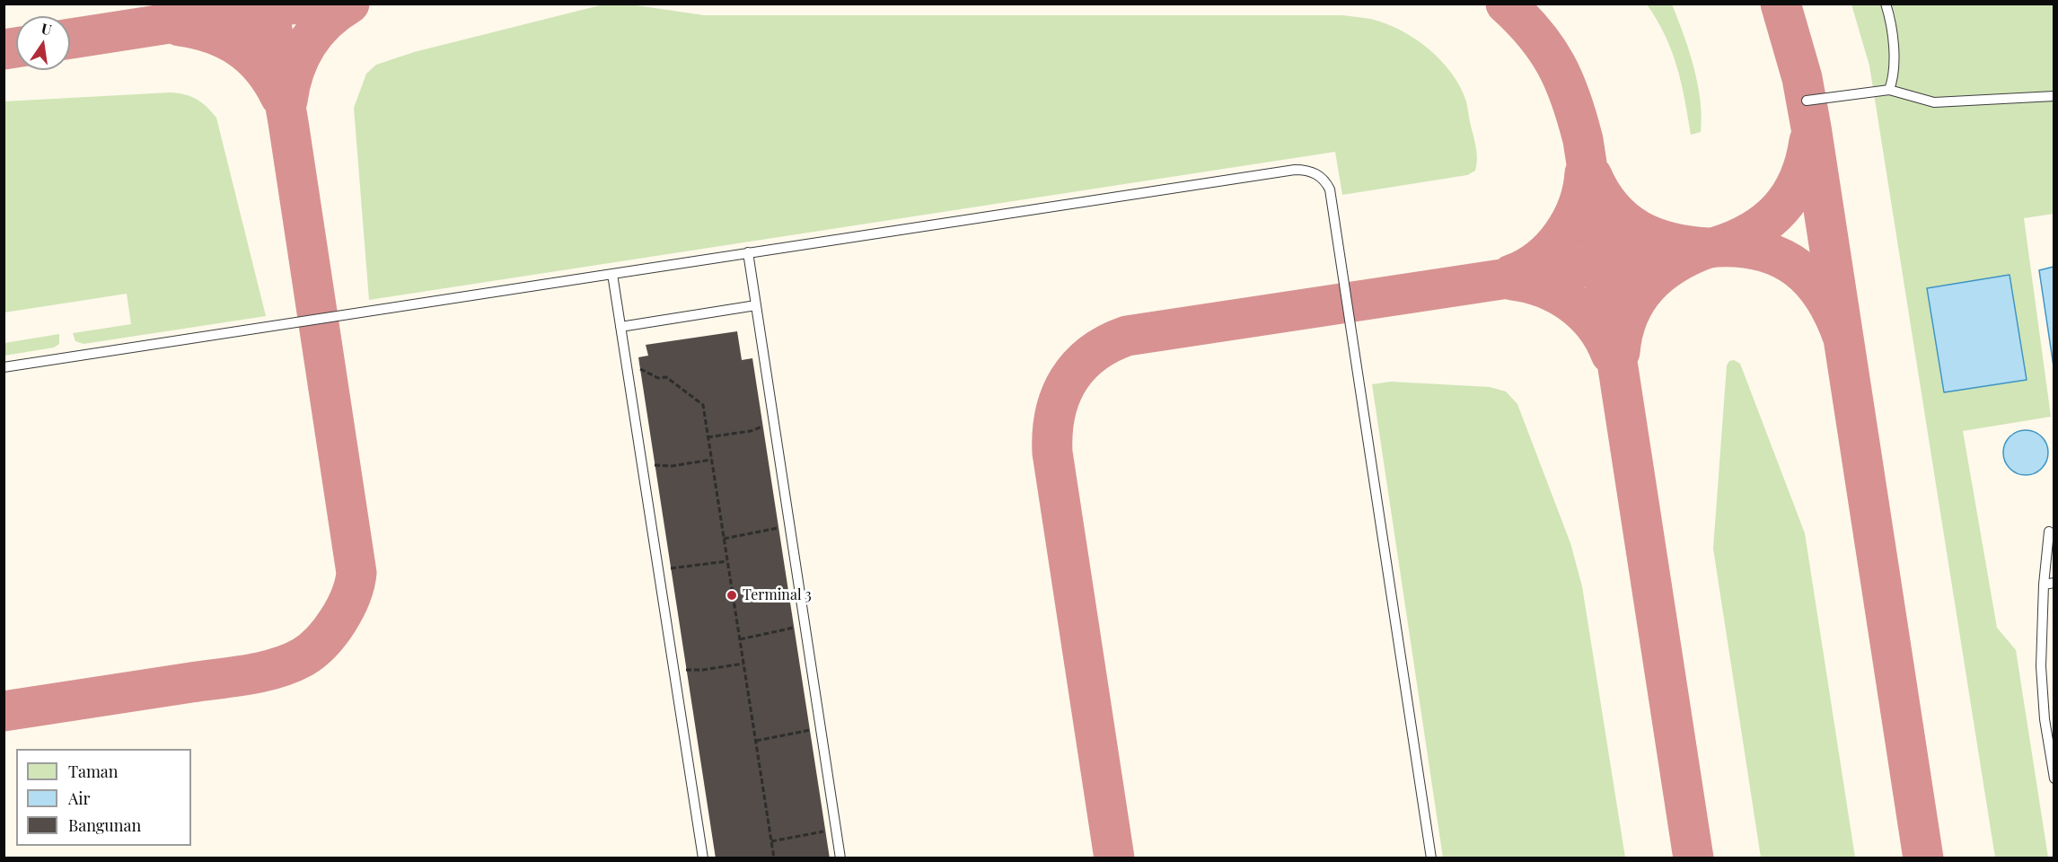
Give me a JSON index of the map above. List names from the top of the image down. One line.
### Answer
{"places":["Terminal 3"],"legend":["Taman","Air","Bangunan"],"north":"top"}
